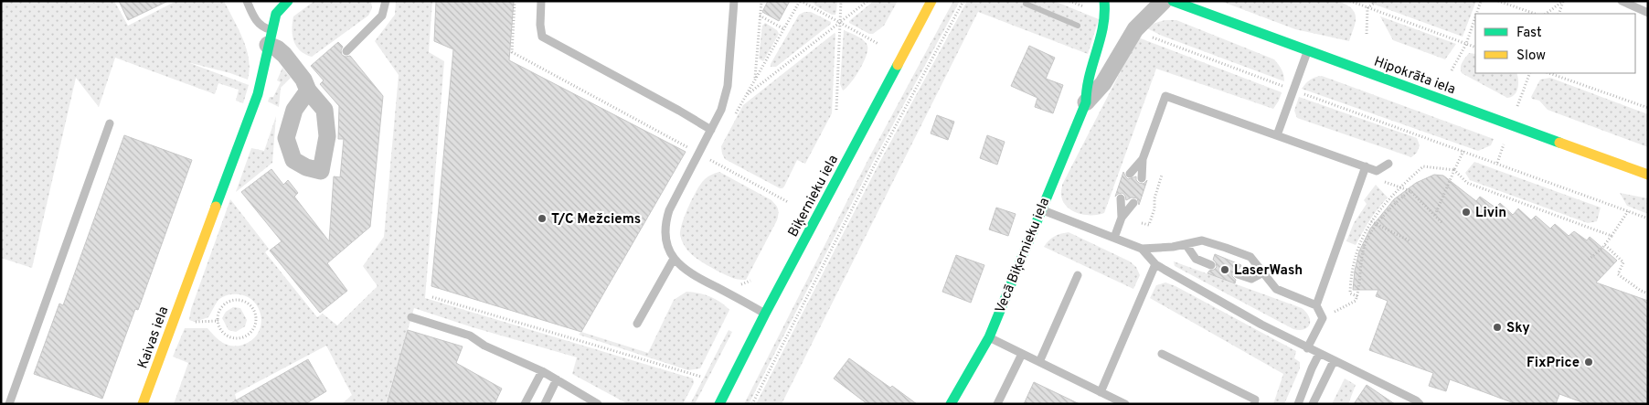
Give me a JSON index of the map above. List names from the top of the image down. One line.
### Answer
{"streets":{"street":["Hipokrāta iela","Biķernieku iela","Vecā Biķernieku iela","Kaivas iela"]},"places":["Livin","T/C Mežciems","LaserWash","Sky","FixPrice"],"legend":["Fast","Slow"]}
